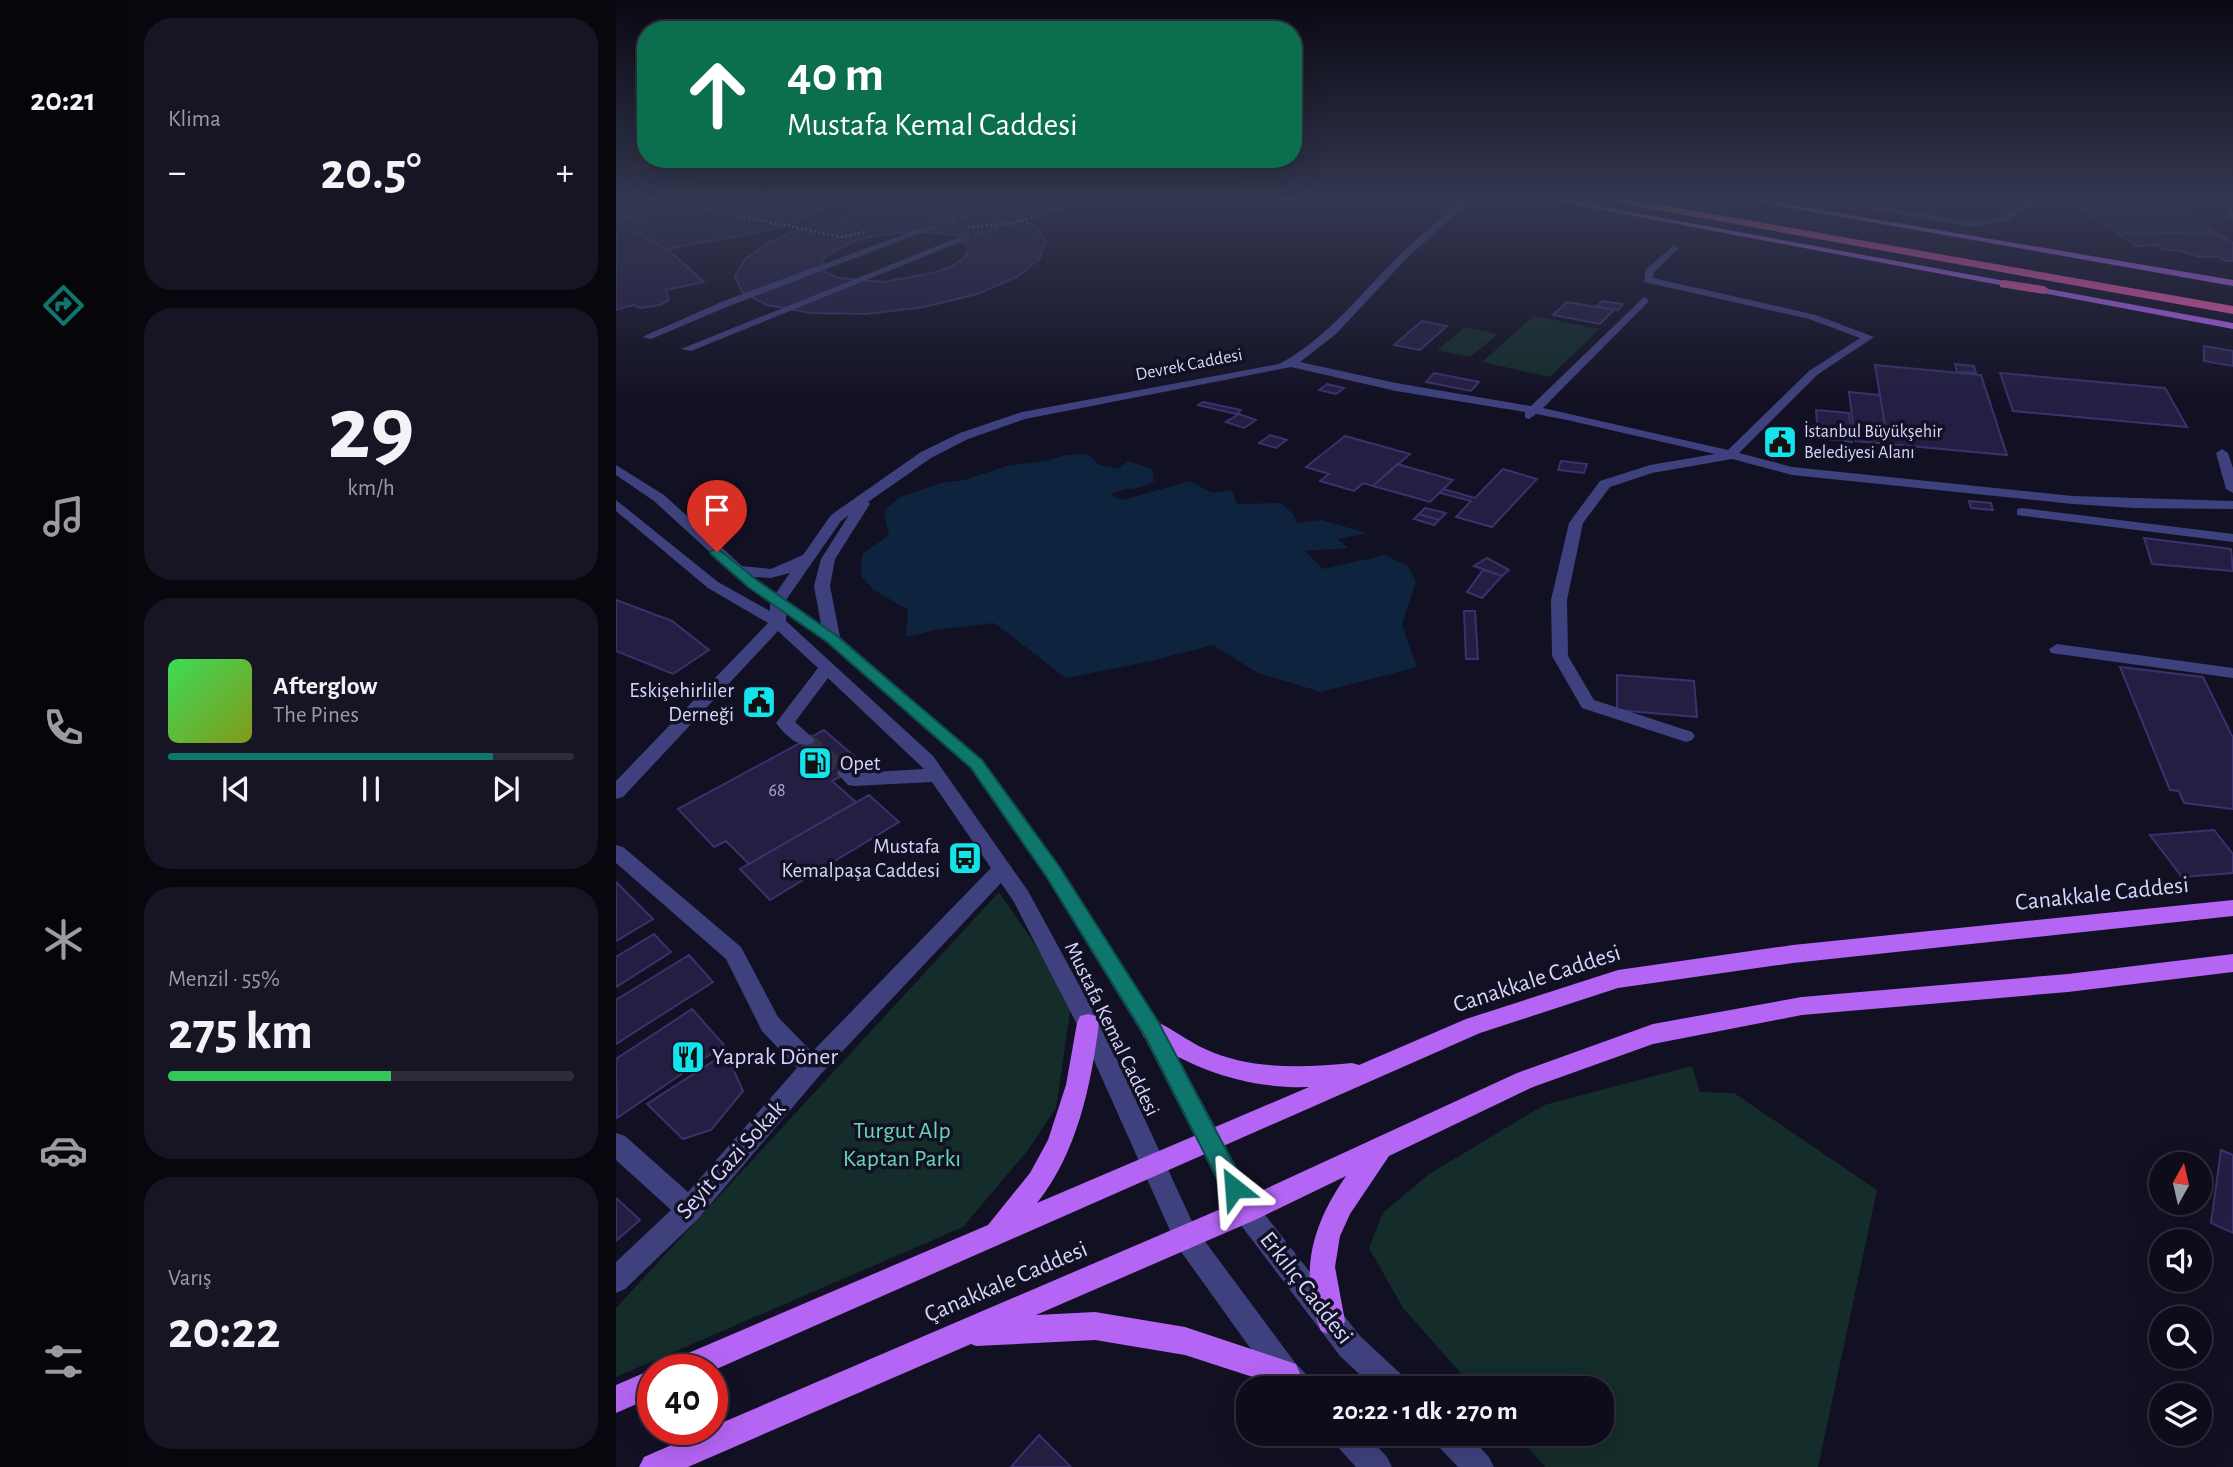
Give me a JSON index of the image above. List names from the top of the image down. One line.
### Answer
{"streets":{"main road":["Canakkale Caddesi","Çanakkale Caddesi"],"street":["Devrek Caddesi","Mustafa Kemal Caddesi","Seyit Gazi Sokak","Erkılıç Caddesi"]},"crossings":[["Devrek Caddesi","Mustafa Kemal Caddesi"],["Canakkale Caddesi","Mustafa Kemal Caddesi"],["Canakkale Caddesi","Erkılıç Caddesi"],["Mustafa Kemal Caddesi","Seyit Gazi Sokak"],["Mustafa Kemal Caddesi","Çanakkale Caddesi"],["Mustafa Kemal Caddesi","Erkılıç Caddesi"],["Çanakkale Caddesi","Erkılıç Caddesi"]],"parks":["Turgut Alp Kaptan Parkı"],"places":{"public building":["İstanbul Büyükşehir Belediyesi Alanı","Eskişehirliler Derneği"],"fuel station":["Opet"],"bus stop":["Mustafa Kemalpaşa Caddesi"],"restaurant":["Yaprak Döner"]},"house_numbers":["68"],"north":"top","page":{"tabs":"20:21","tile":["Klima",["29","km/h"],["Menzil · 55%","275 km"],["Varış","20:22"]],"turn":["40 m","Mustafa Kemal Caddesi"],"heat":["−","20.5°","+"],"song":["Afterglow","The Pines"],"limit":"40","trip":"20:22 · 1 dk · 270 m"}}
